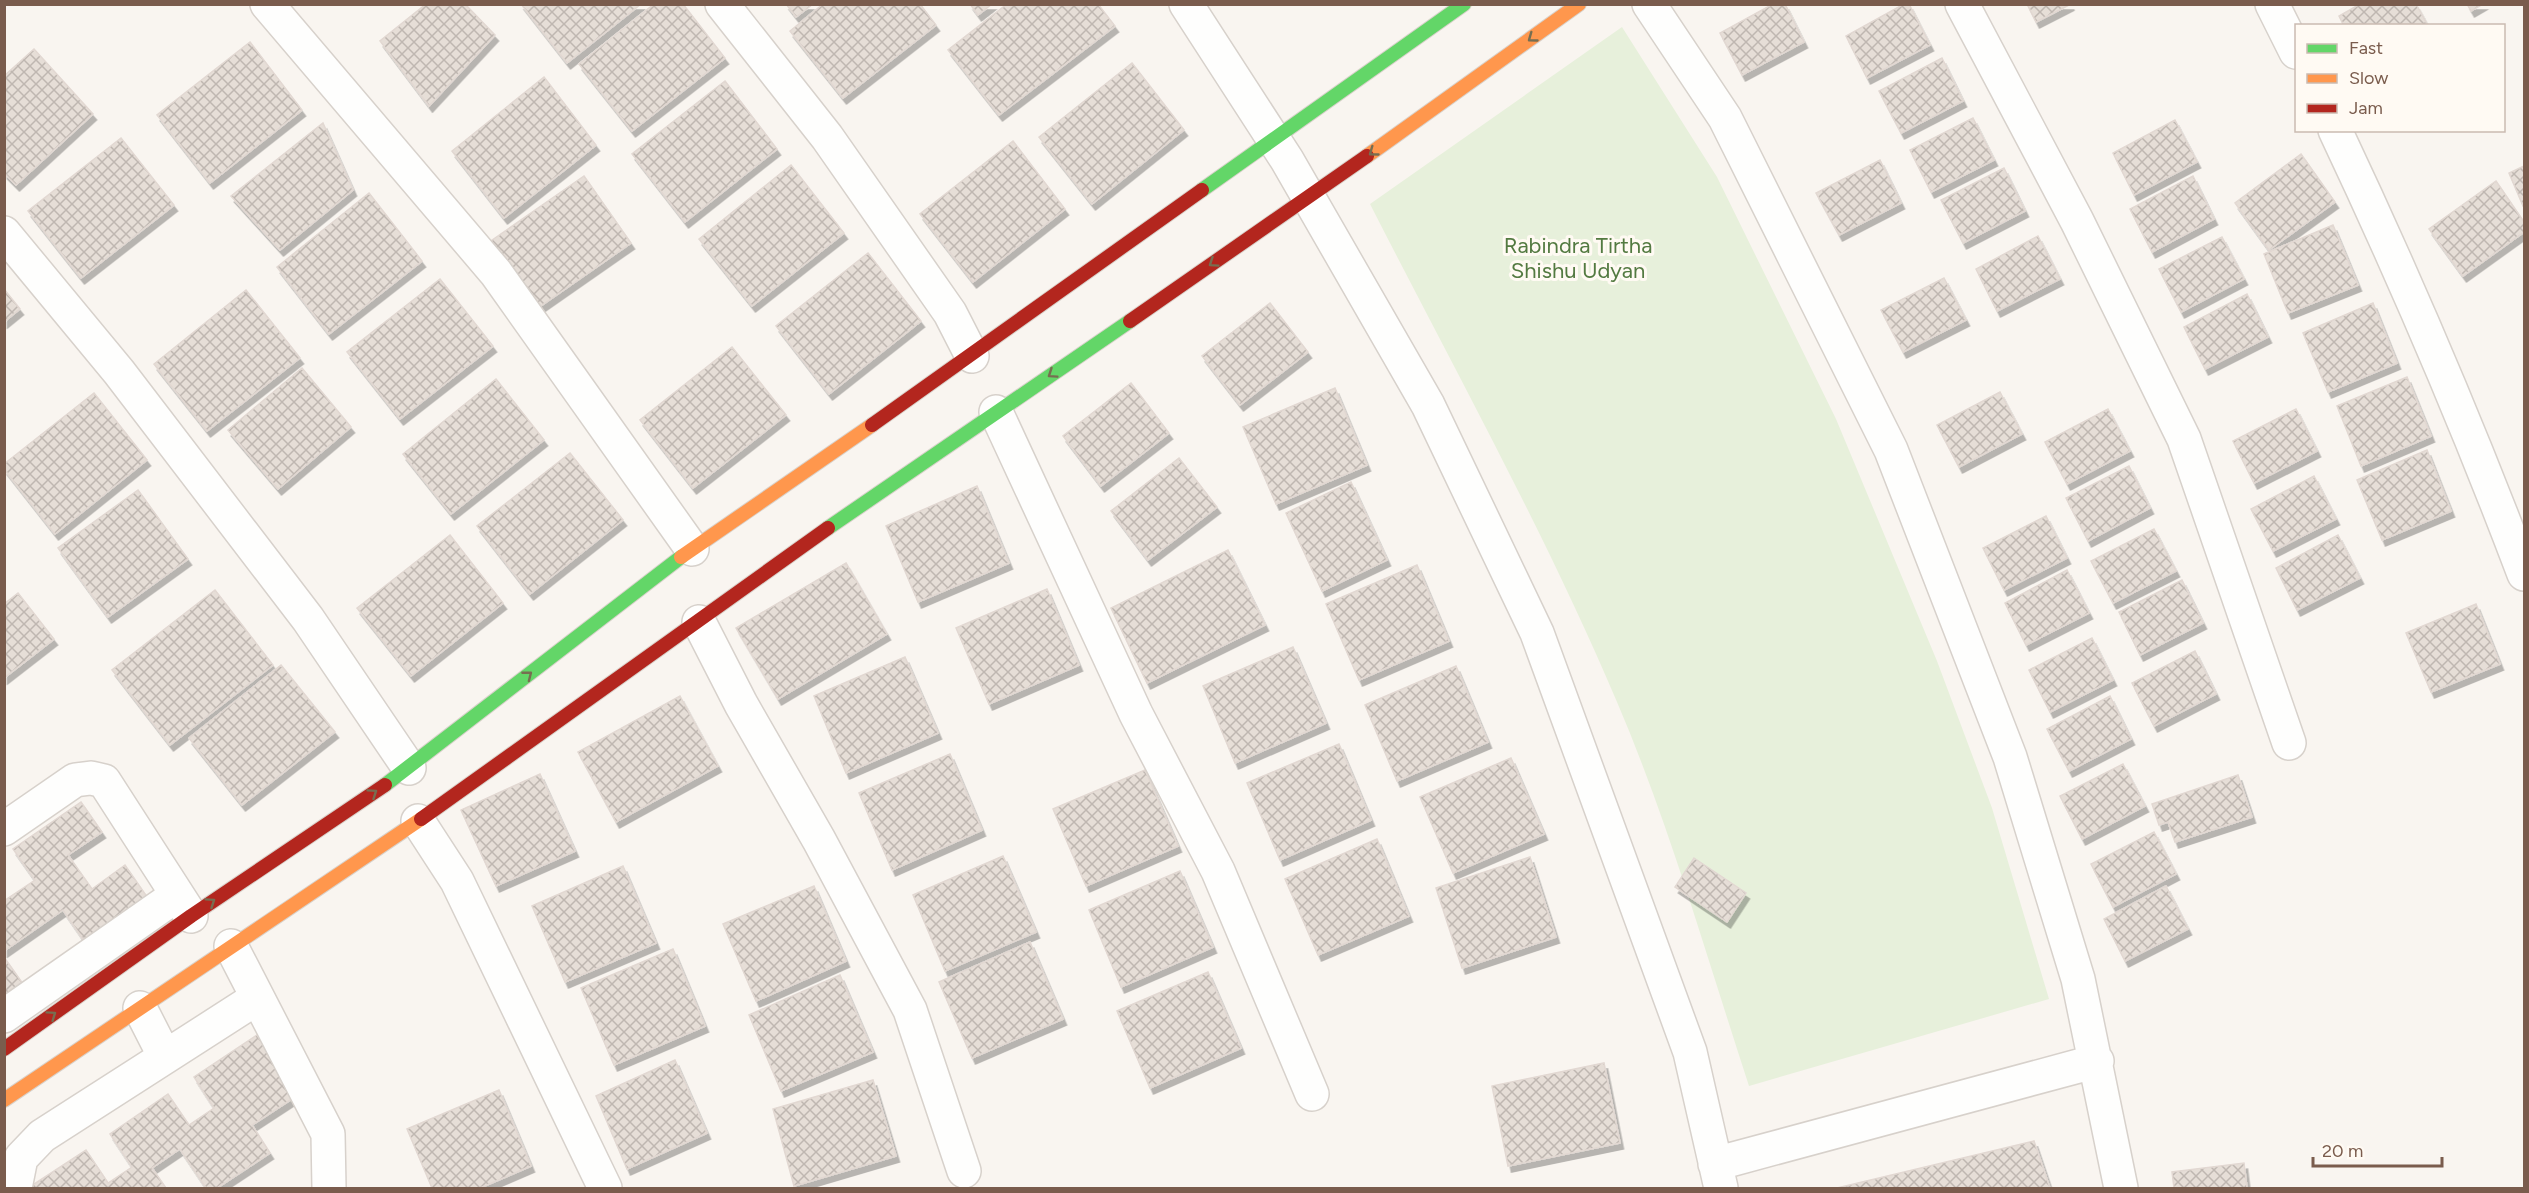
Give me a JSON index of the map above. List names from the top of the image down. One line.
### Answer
{"parks":["Rabindra Tirtha Shishu Udyan"],"legend":["Fast","Slow","Jam"],"scale_bar":"20 m"}
